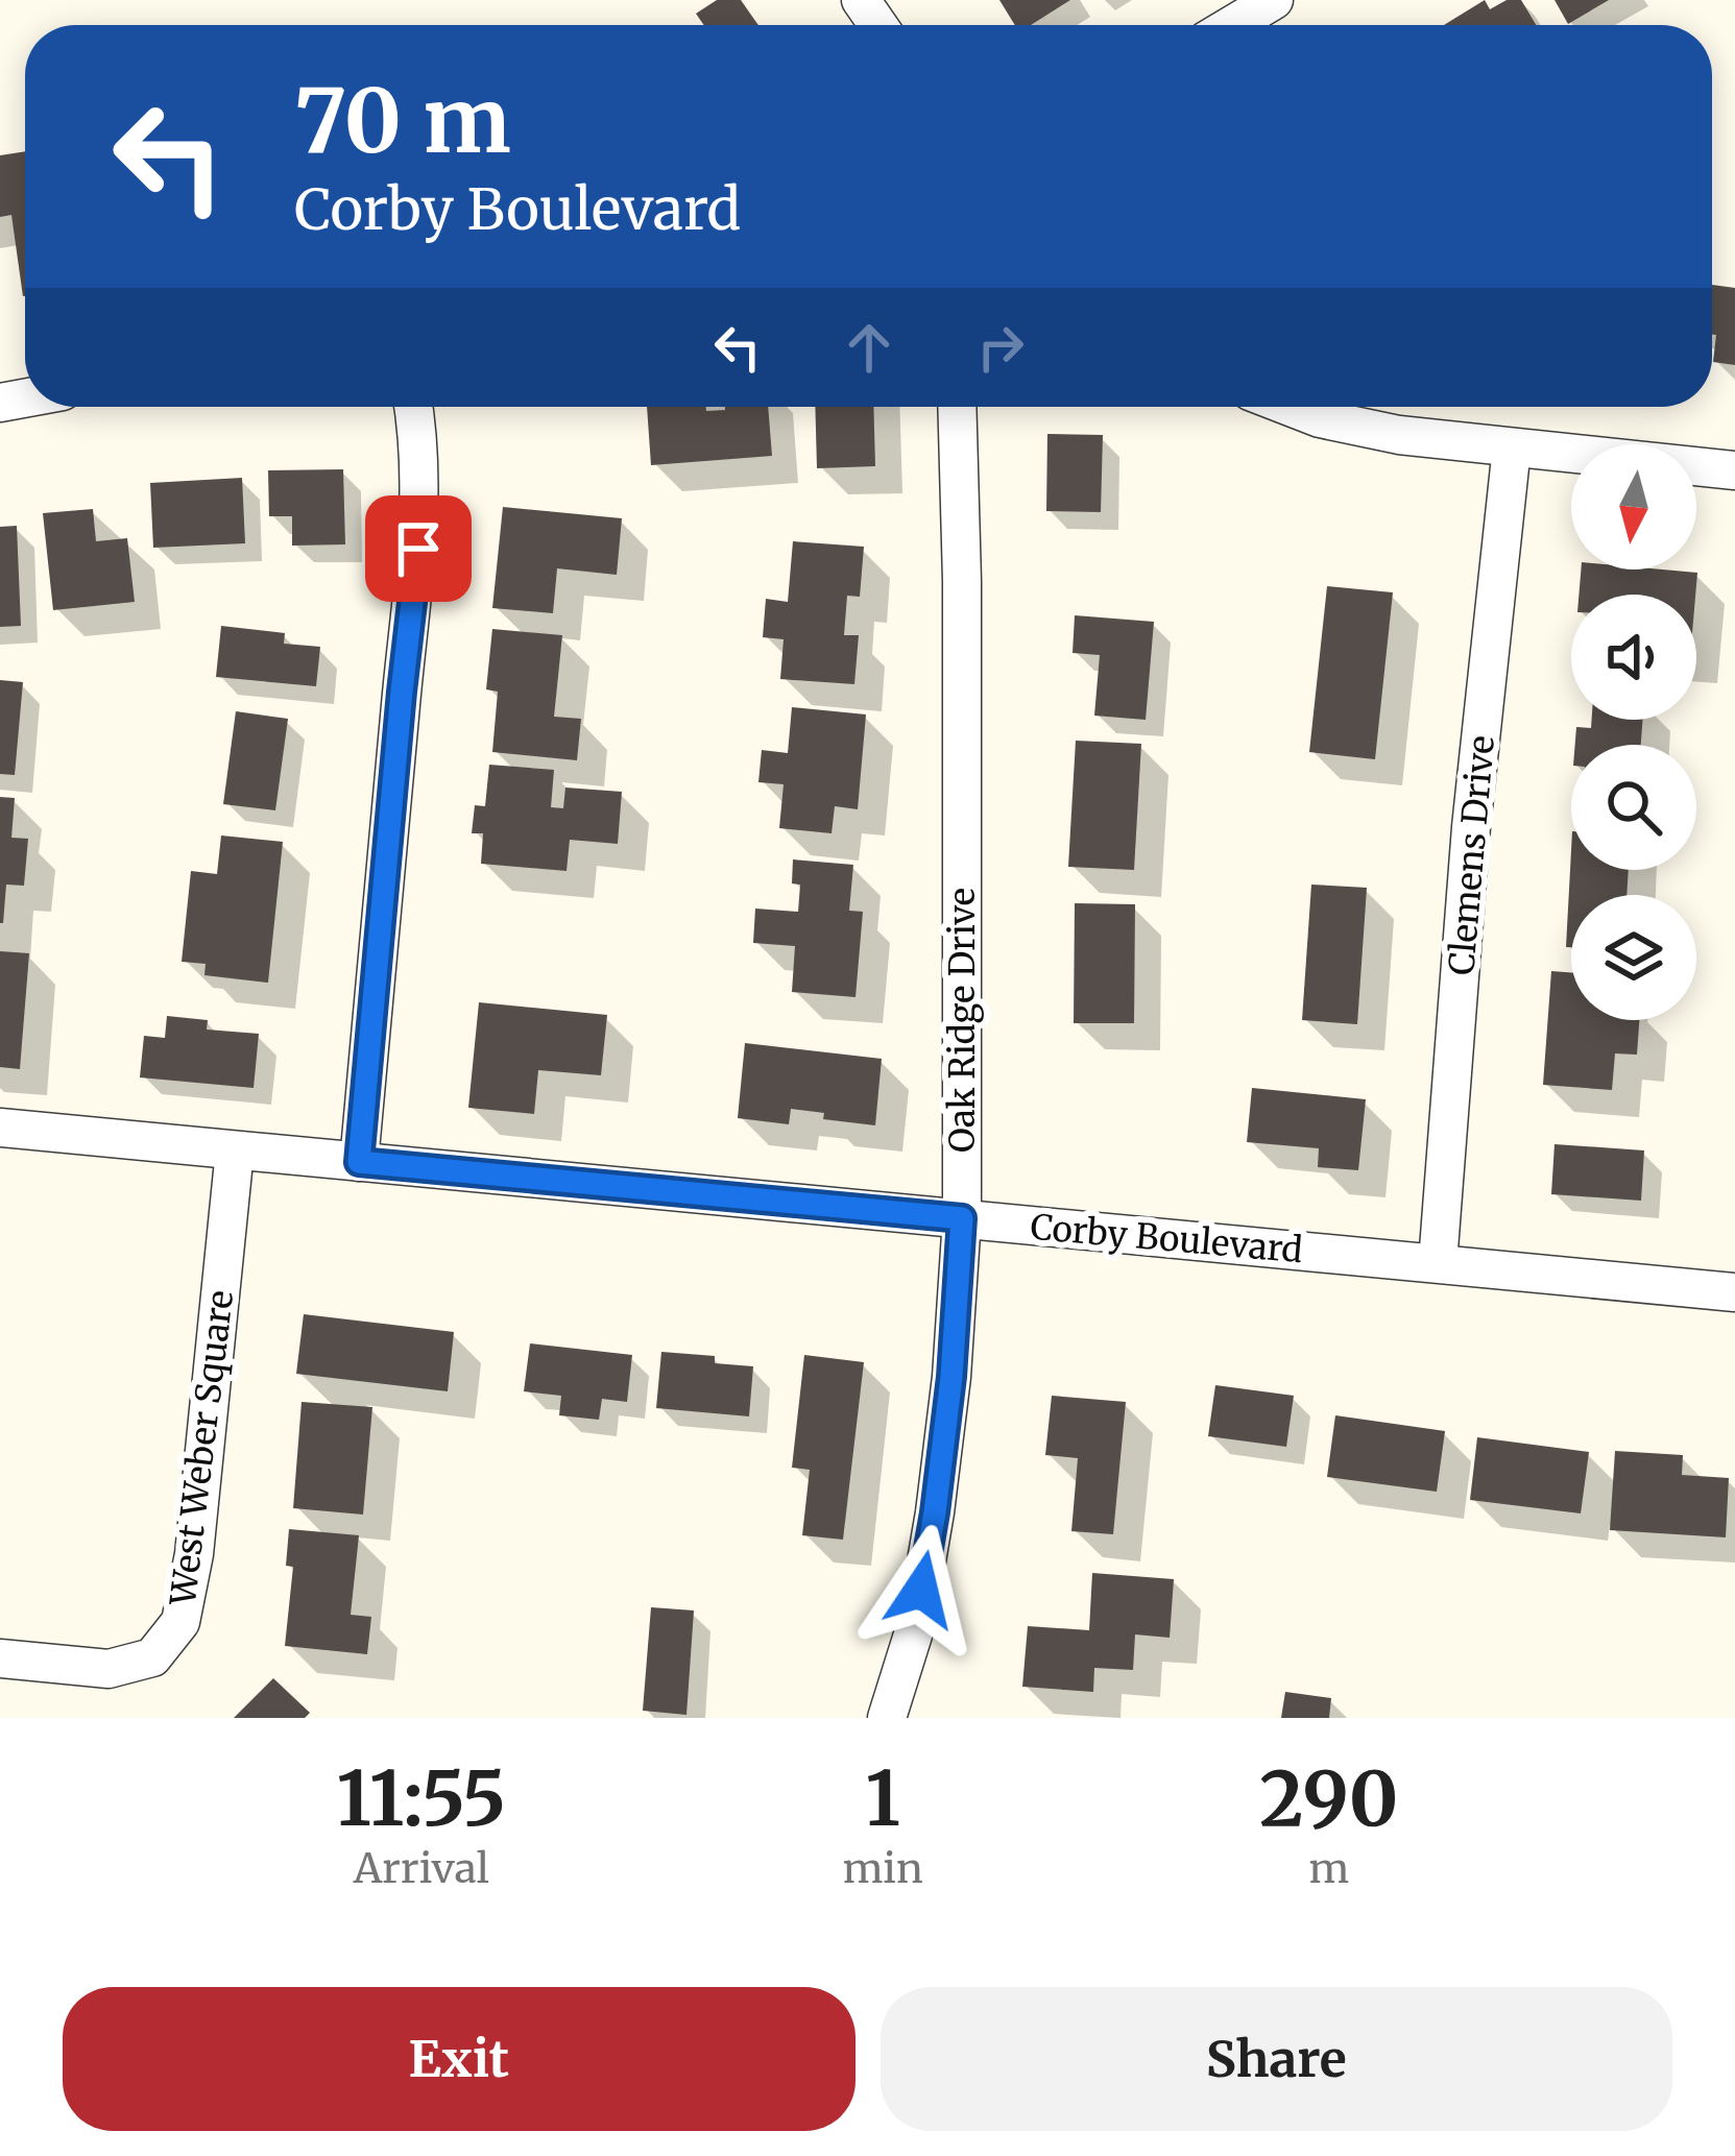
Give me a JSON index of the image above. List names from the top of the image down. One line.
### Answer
{"streets":{"street":["Clemens Drive","Oak Ridge Drive","Corby Boulevard","West Weber Square"]},"crossings":[["Clemens Drive","Corby Boulevard"],["Oak Ridge Drive","Corby Boulevard"],["Corby Boulevard","West Weber Square"]],"north":"bottom","page":{"turn":["70 m","Corby Boulevard"],"eta":["11:55","Arrival","1","min","290","m"],"buttons":["Exit","Share"]}}
